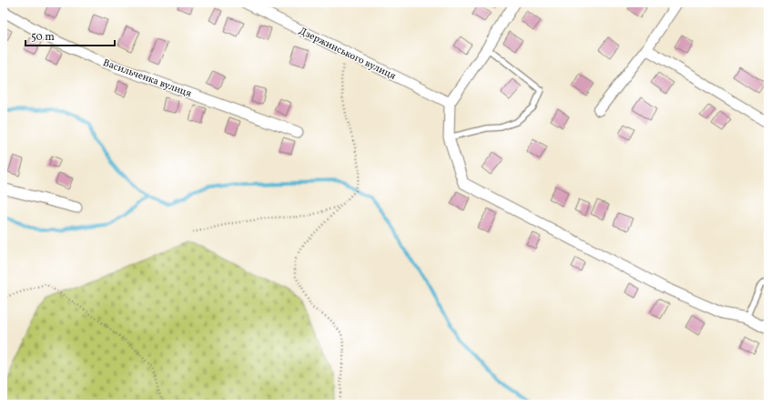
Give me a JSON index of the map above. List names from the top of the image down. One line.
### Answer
{"streets":{"street":["Дзержинського вулиця","Васильченка вулиця"]},"scale_bar":"50 m"}
